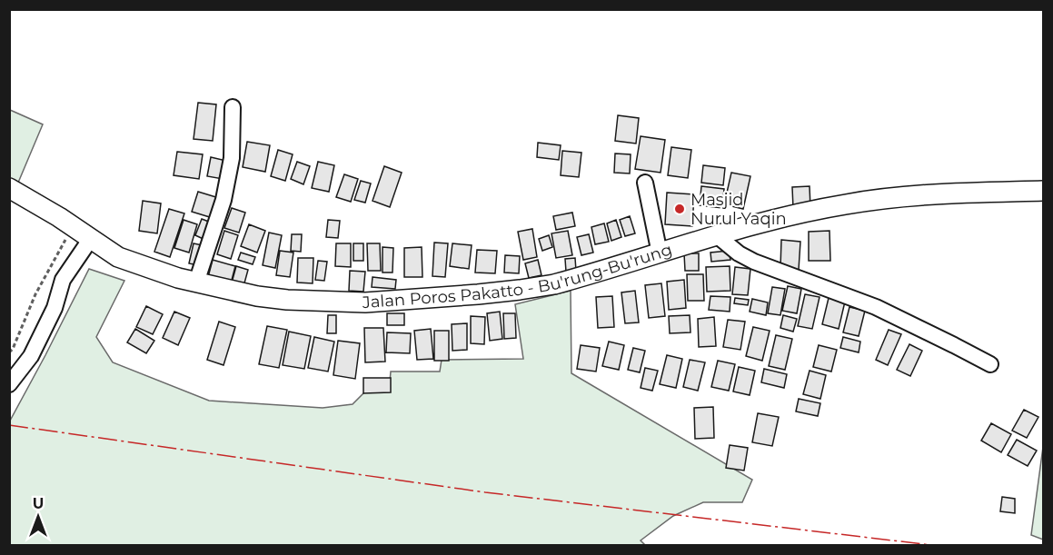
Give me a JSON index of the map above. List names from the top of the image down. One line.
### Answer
{"streets":{"main road":["Jalan Poros Pakatto - Bu'rung-Bu'rung"]},"places":["Masjid Nurul Yaqin"],"north":"top"}
